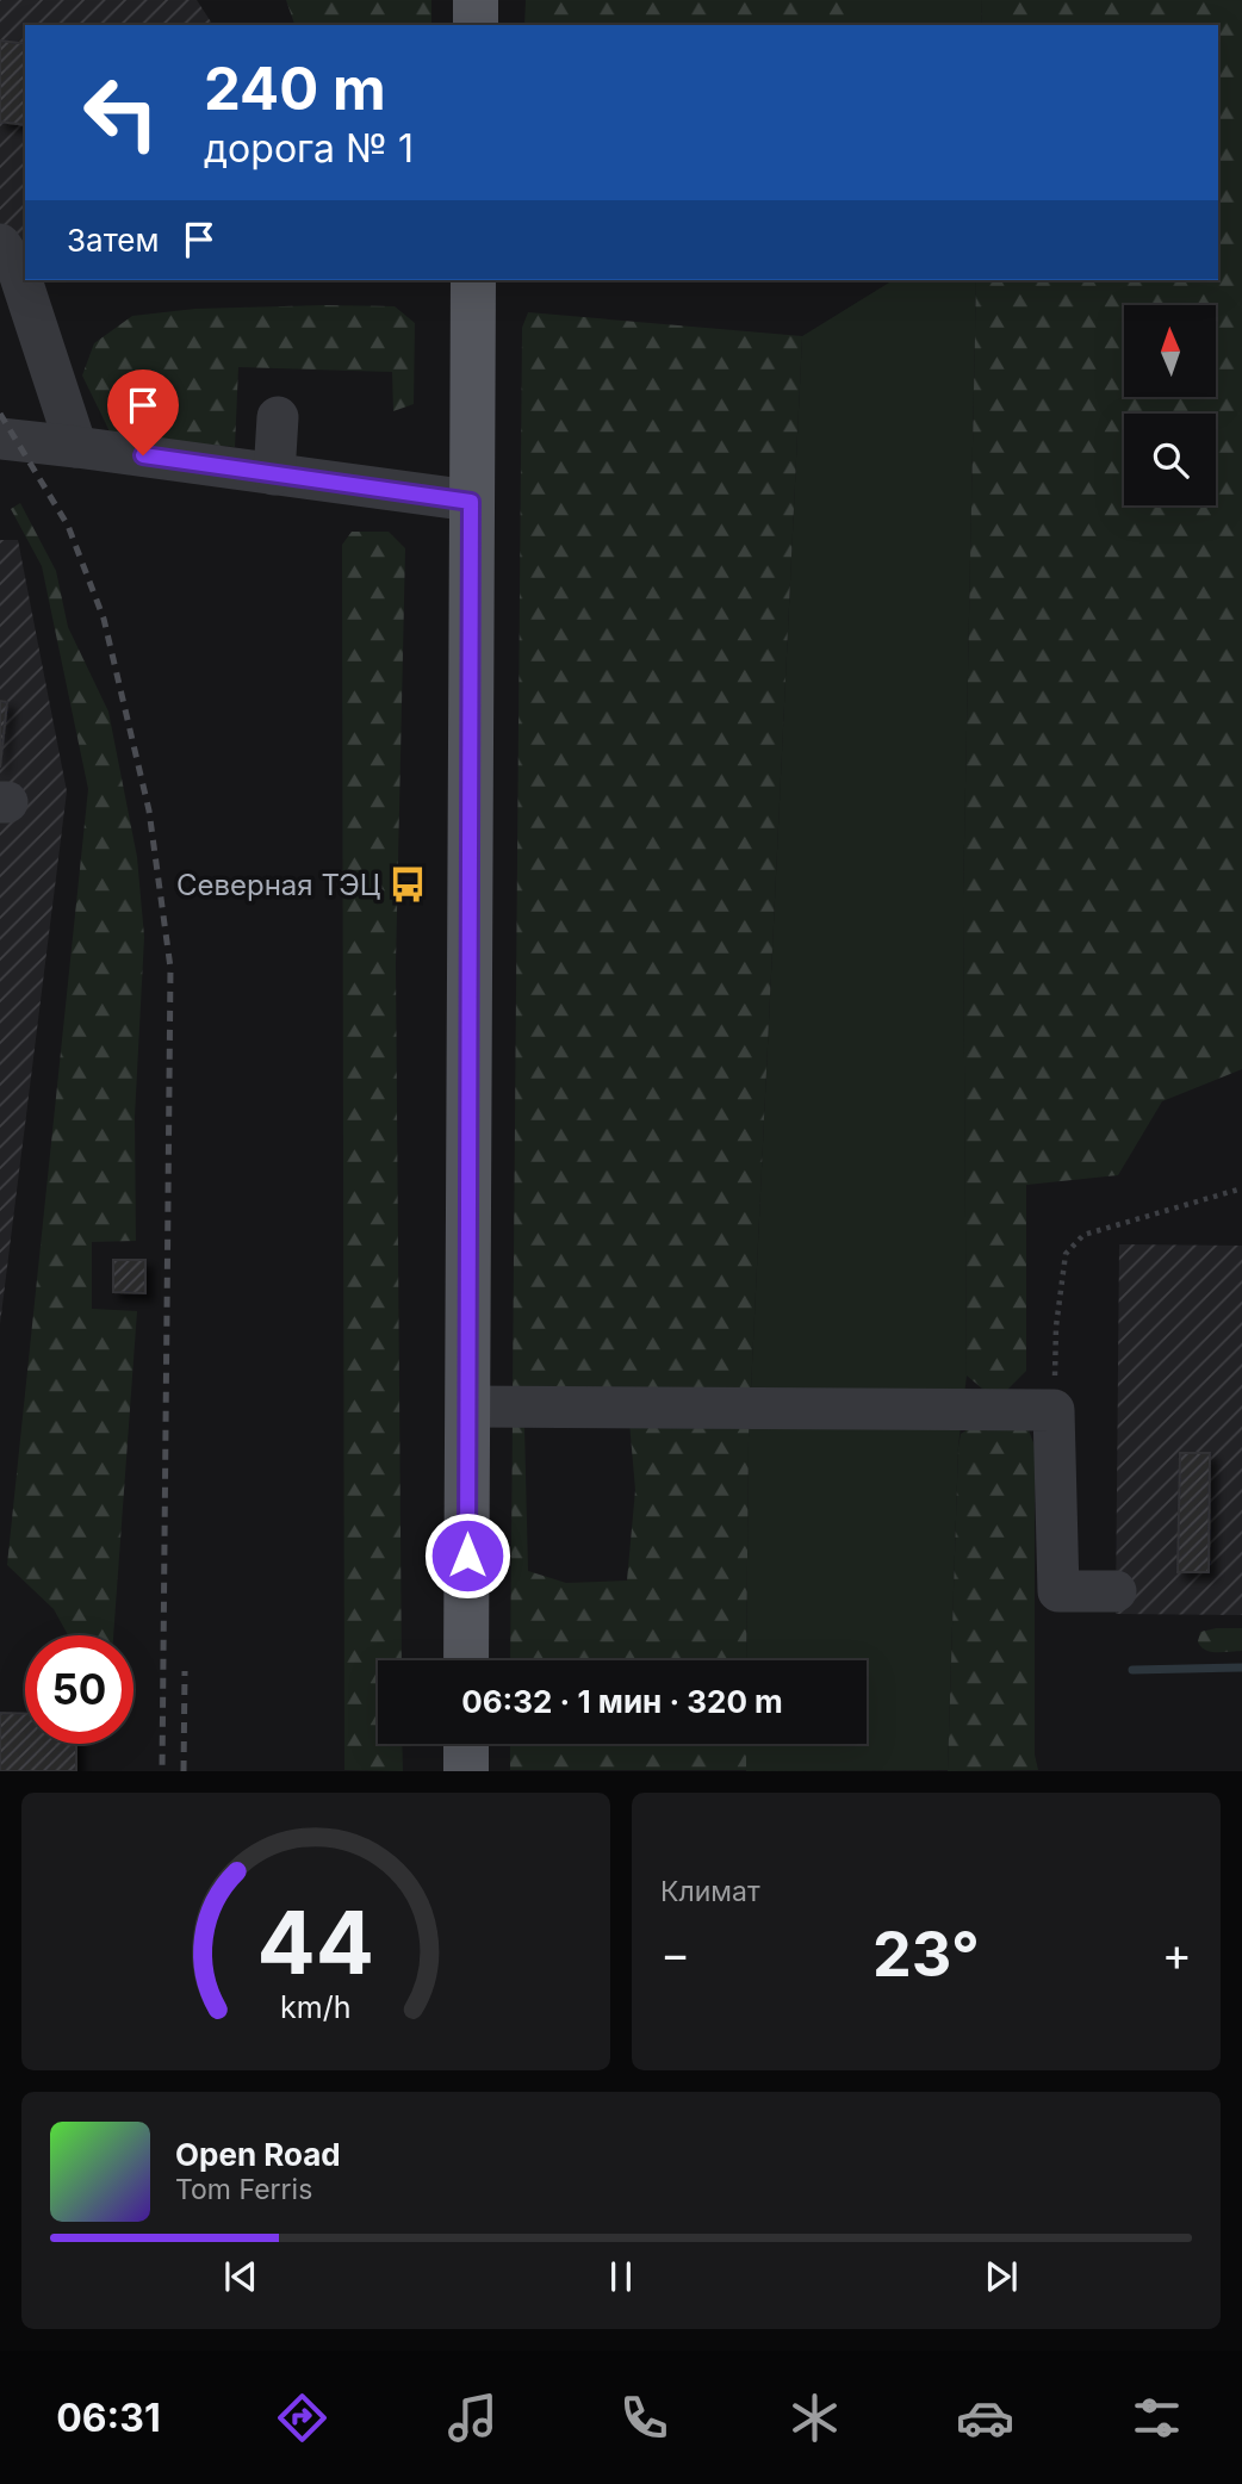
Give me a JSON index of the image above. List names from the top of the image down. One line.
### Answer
{"places":{"bus stop":["Северная ТЭЦ"]},"north":"top","page":{"turn":["240 m","дорога № 1"],"then":"Затем","limit":"50","trip":"06:32 · 1 мин · 320 m","tile":"Климат","heat":["−","23°","+"],"song":["Open Road","Tom Ferris"],"tabs":"06:31","gauge":["44","km/h"]}}
